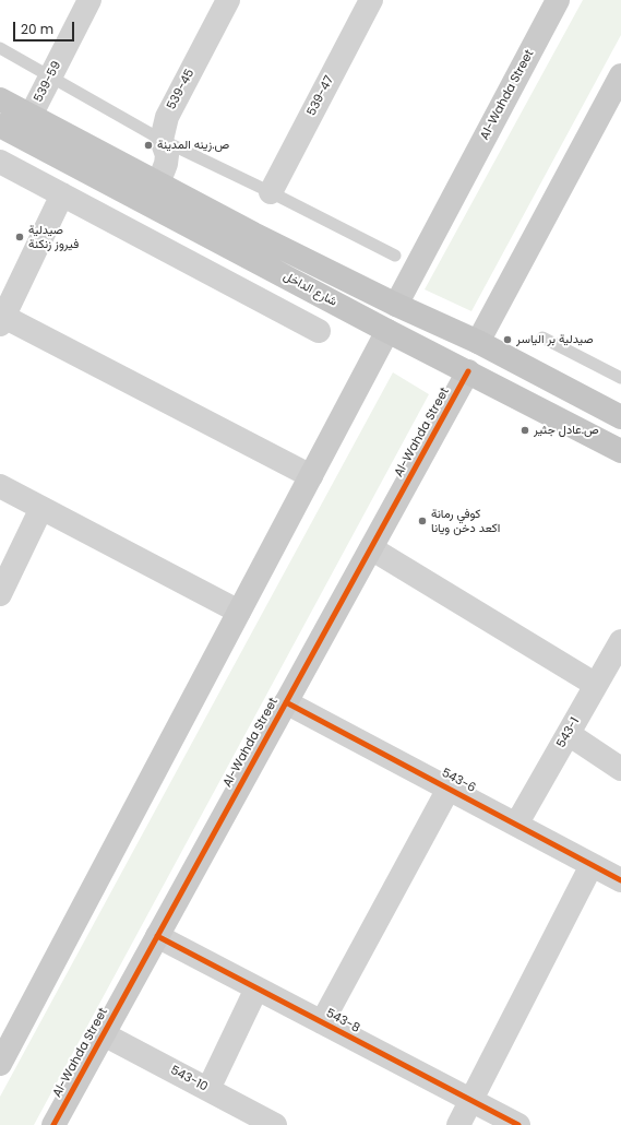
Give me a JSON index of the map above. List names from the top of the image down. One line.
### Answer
{"streets":{"main road":["شارع الداخل"],"street":["539-59","539-45","Al-Wahda Street","539-47","543-1","543-6","543-8","543-10"]},"crossings":[["539-59","شارع الداخل"],["539-45","شارع الداخل"],["Al-Wahda Street","شارع الداخل"],["Al-Wahda Street","543-6"],["Al-Wahda Street","543-8"],["Al-Wahda Street","543-10"],["543-1","543-6"]],"places":["ص.زينه المدينة","صيدلية فيروز زنكنة","صيدلية بر الياسر","ص.عادل جثير","كوفي رمانة اكعد دخن ويانا"],"scale_bar":"20 m"}
